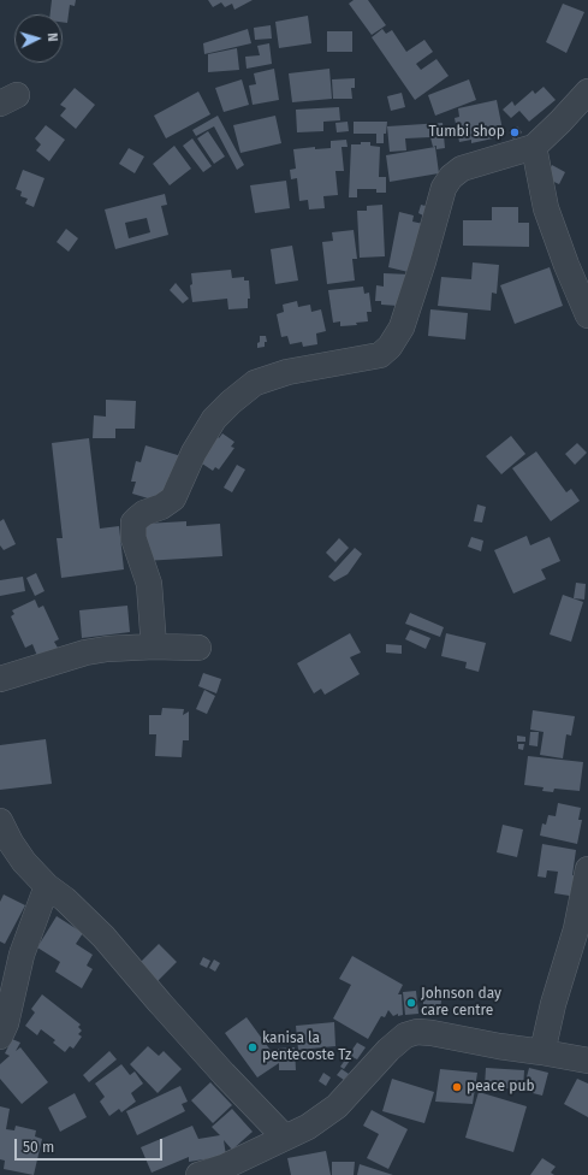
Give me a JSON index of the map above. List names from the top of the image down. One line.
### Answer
{"places":["Tumbi shop","Johnson day care centre","kanisa la pentecoste Tz","peace pub"],"scale_bar":"50 m","north":"right"}
